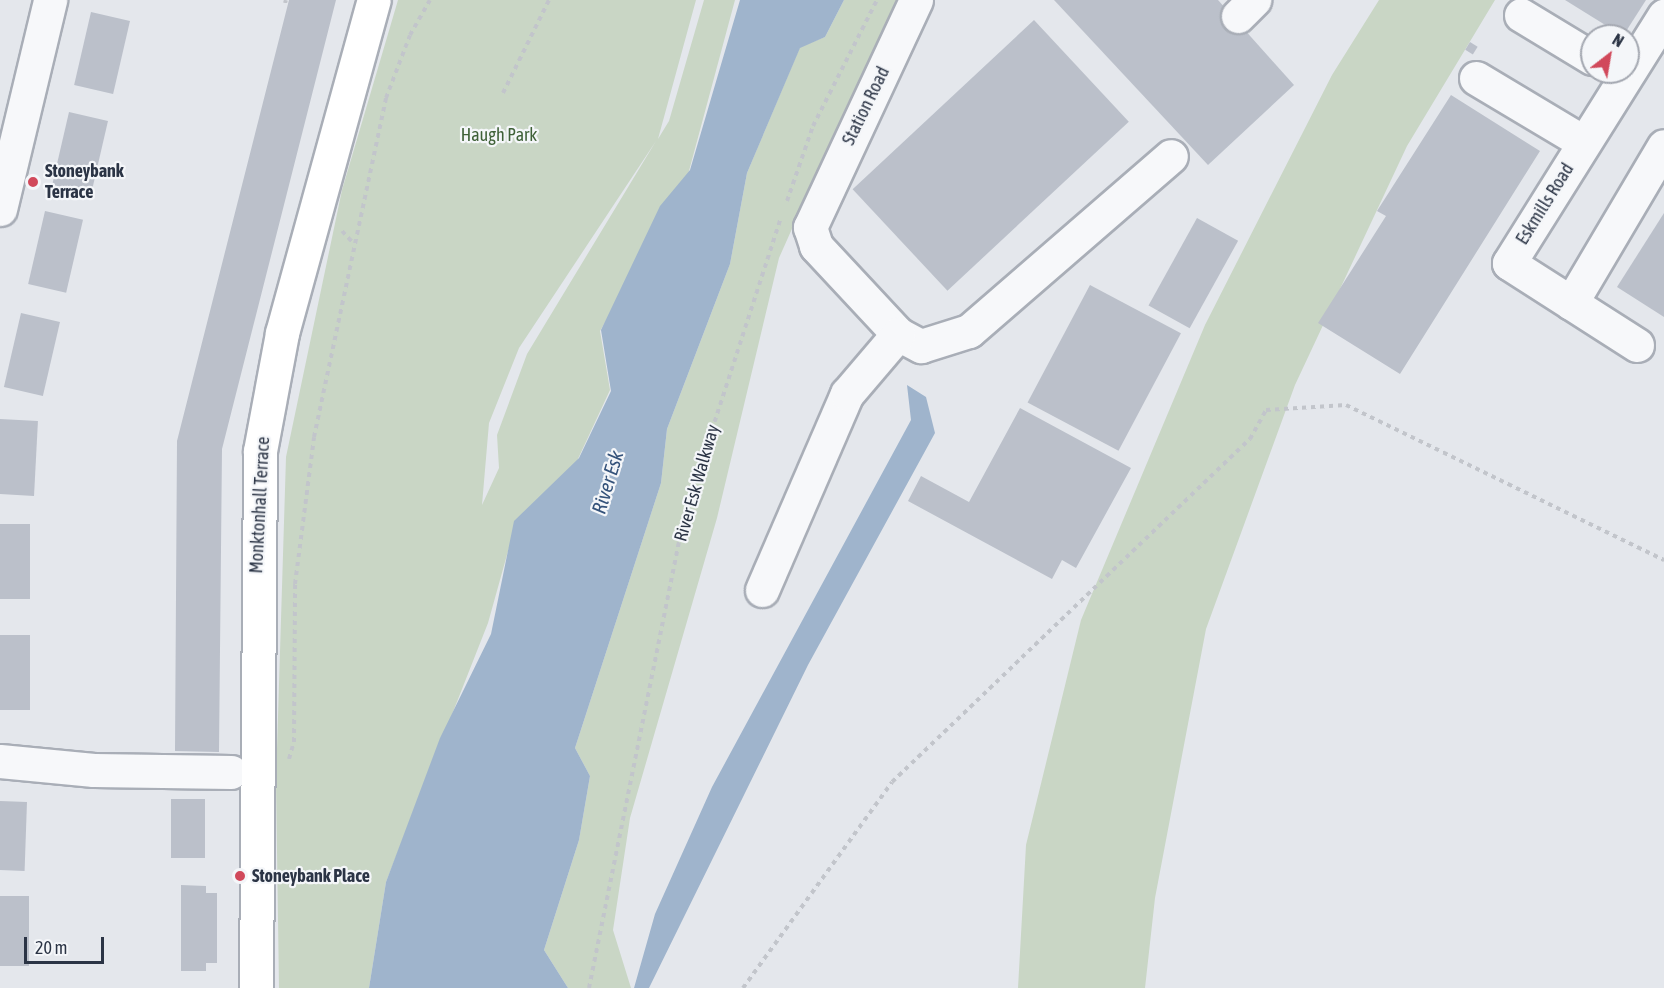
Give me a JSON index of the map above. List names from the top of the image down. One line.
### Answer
{"streets":{"main road":["Monktonhall Terrace"],"street":["Station Road","Eskmills Road"],"path":["River Esk Walkway"]},"water":["River Esk"],"parks":["Haugh Park"],"places":["Stoneybank Terrace","Stoneybank Place"],"scale_bar":"20 m","north":"top right"}
